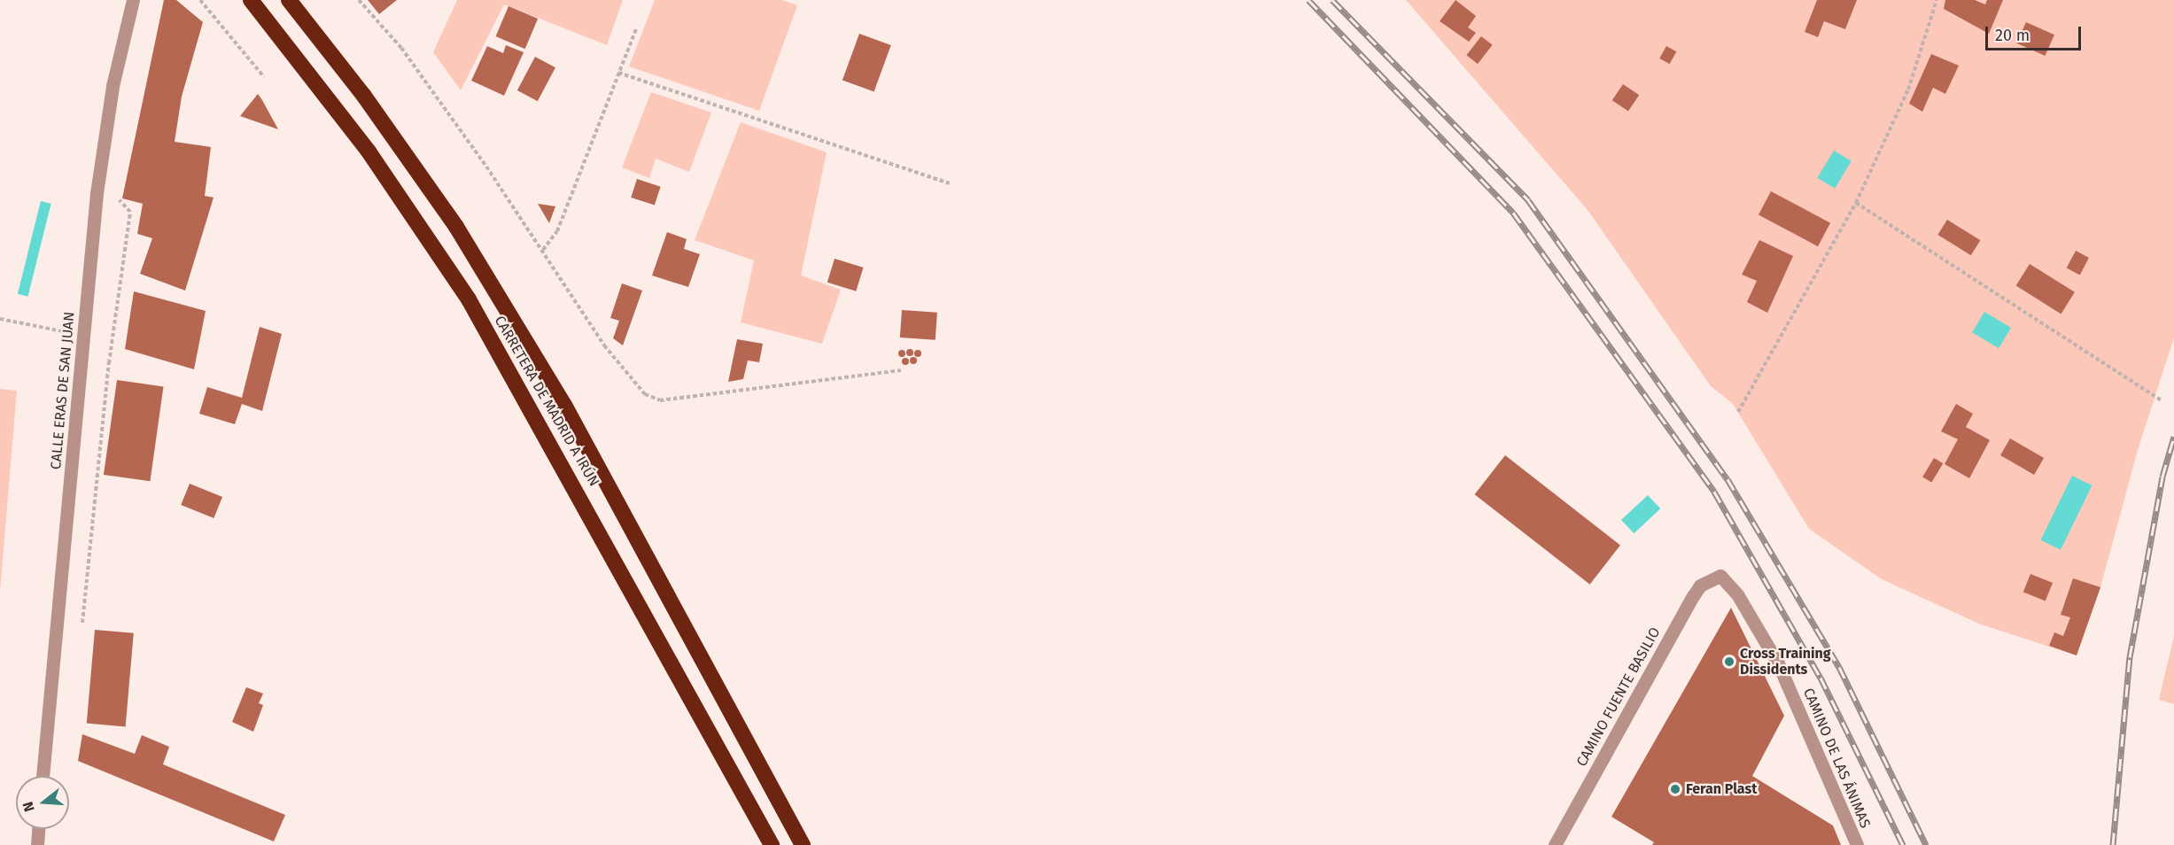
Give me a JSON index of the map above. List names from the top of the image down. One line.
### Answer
{"streets":{"highway":["CARRETERA DE MADRID A IRÚN"],"street":["CALLE ERAS DE SAN JUAN","CAMINO FUENTE BASILIO","CAMINO DE LAS ÁNIMAS"]},"crossings":[["CAMINO FUENTE BASILIO","CAMINO DE LAS ÁNIMAS"]],"places":["Cross Training Dissidents","Feran Plast"],"scale_bar":"20 m","north":"left"}
